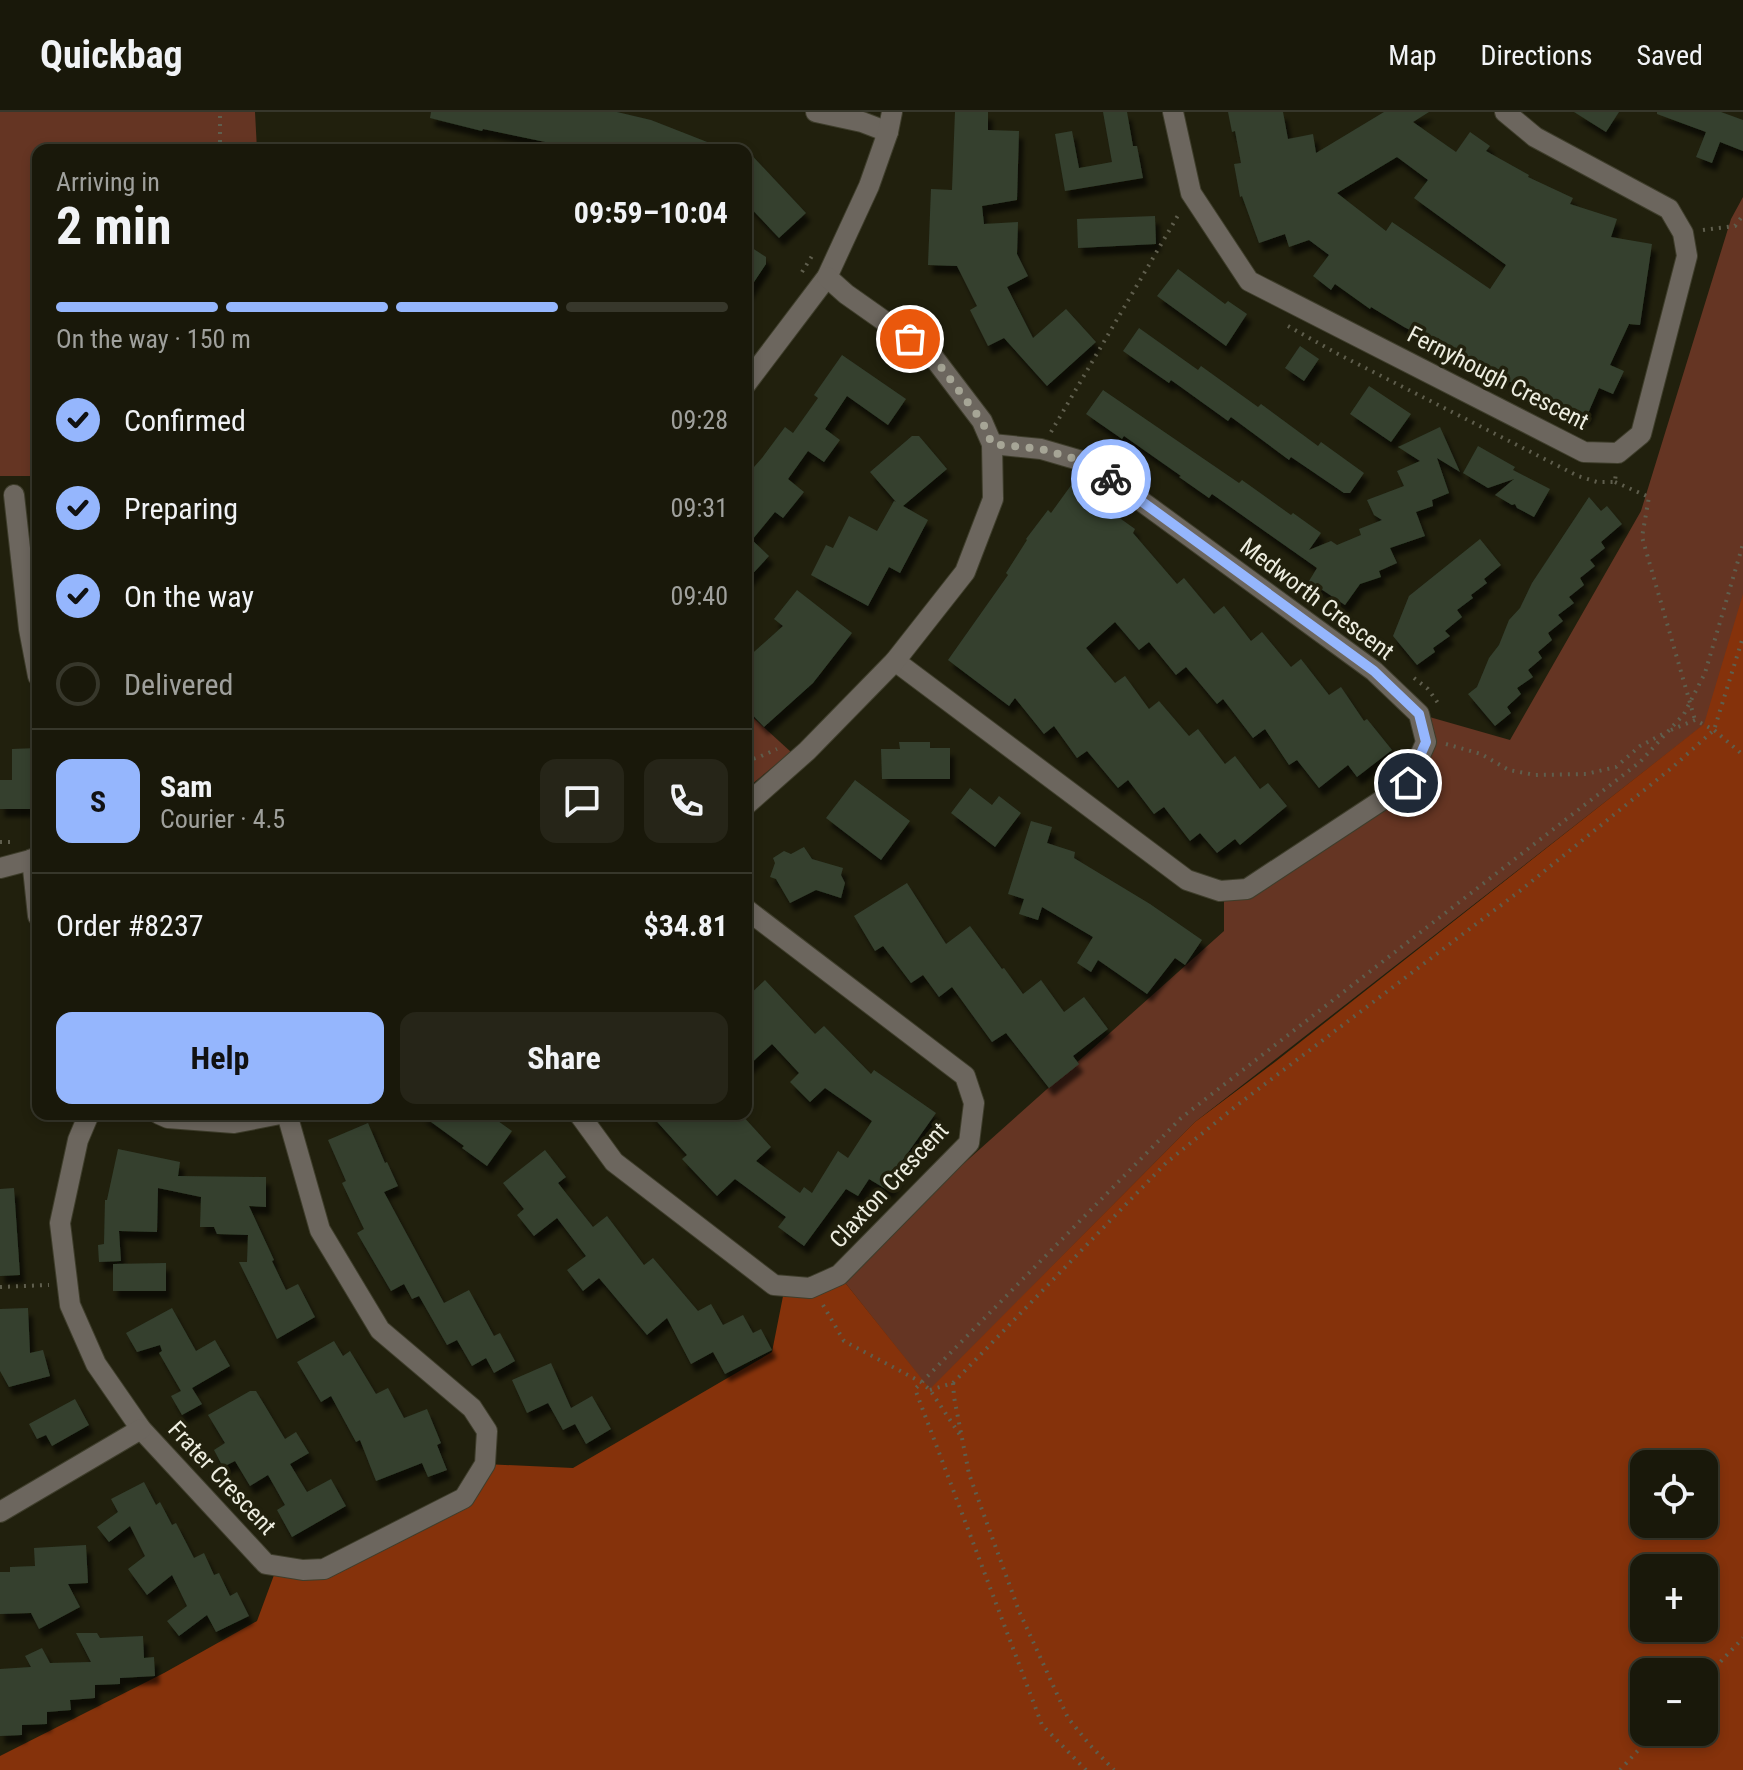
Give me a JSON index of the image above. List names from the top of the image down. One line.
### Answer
{"streets":{"street":["Fernyhough Crescent","Medworth Crescent","Claxton Crescent","Frater Crescent"]},"page":{"header":"Quickbag","nav":["Map","Directions","Saved"],"heading":["2 min","Arriving in","09:59–10:04"],"panel":["Sam","Courier · 4.5","Order #8237","$34.81"],"bar":"On the way · 150 m","list":[["Confirmed","09:28"],["Preparing","09:31"],["On the way","09:40"],"Delivered"],"round":"S","buttons":["Help","Share"],"map_buttons":["+","−"]}}
